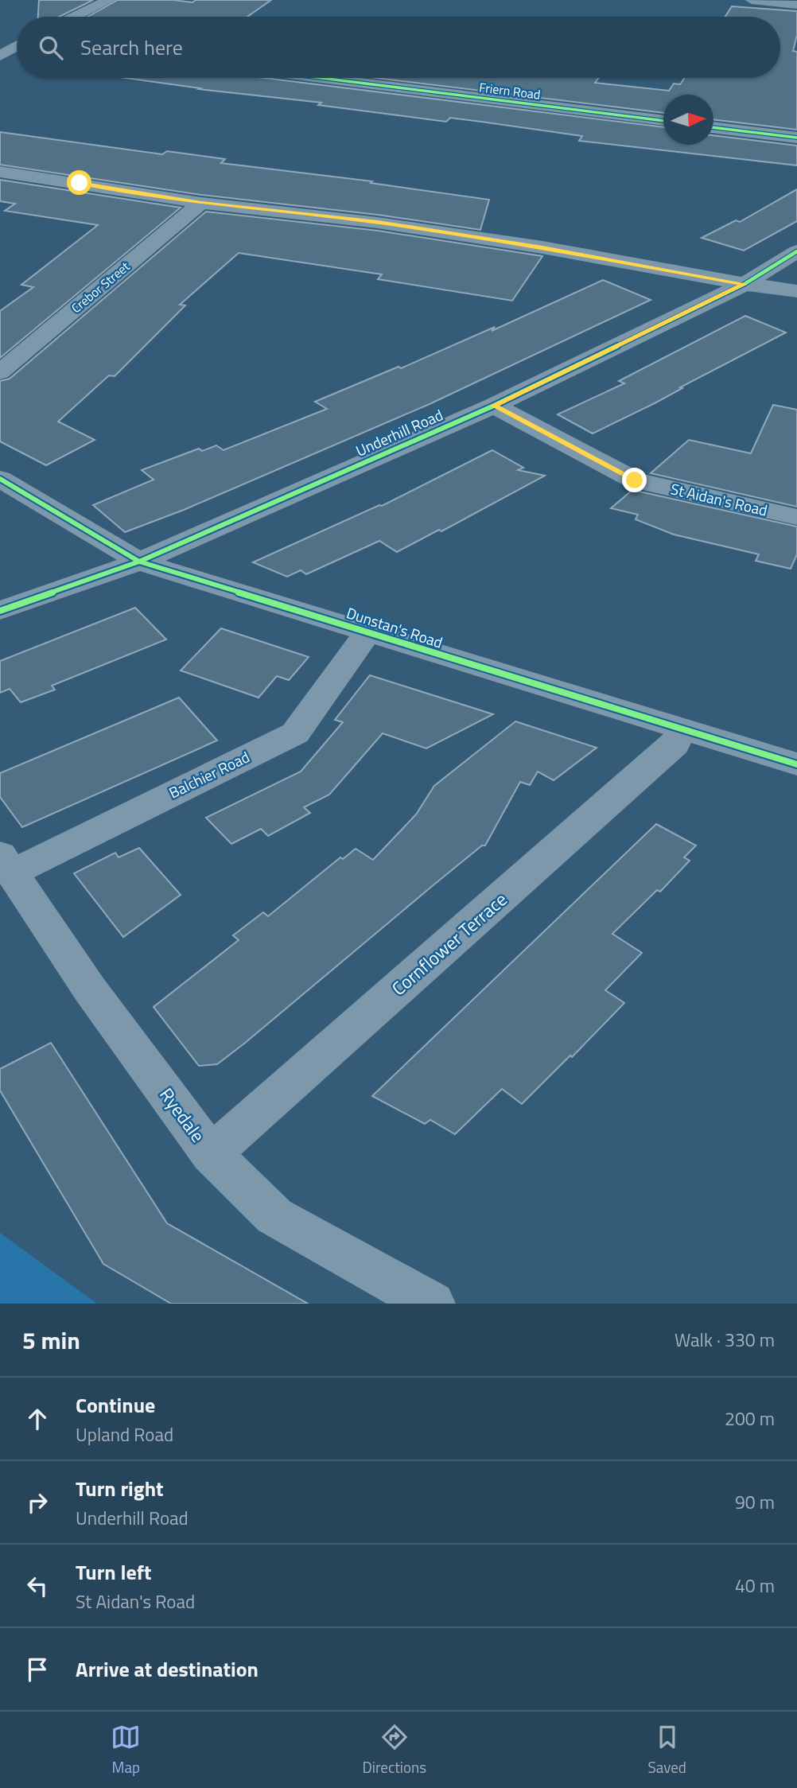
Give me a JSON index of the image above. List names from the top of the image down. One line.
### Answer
{"streets":{"street":["Friern Road","Crebor Street","Underhill Road","St Aidan's Road","Dunstan's Road","Balchier Road","Cornflower Terrace","Ryedale"]},"crossings":[["Underhill Road","St Aidan's Road"],["Underhill Road","Dunstan's Road"],["Dunstan's Road","Balchier Road"],["Dunstan's Road","Cornflower Terrace"],["Balchier Road","Ryedale"],["Cornflower Terrace","Ryedale"]],"north":"right","page":{"search":"Search here","heading":["5 min","Walk · 330 m"],"list":[["Continue","Upland Road","200 m"],["Turn right","Underhill Road","90 m"],["Turn left","St Aidan's Road","40 m"],"Arrive at destination"],"nav":["Map","Directions","Saved"]}}
